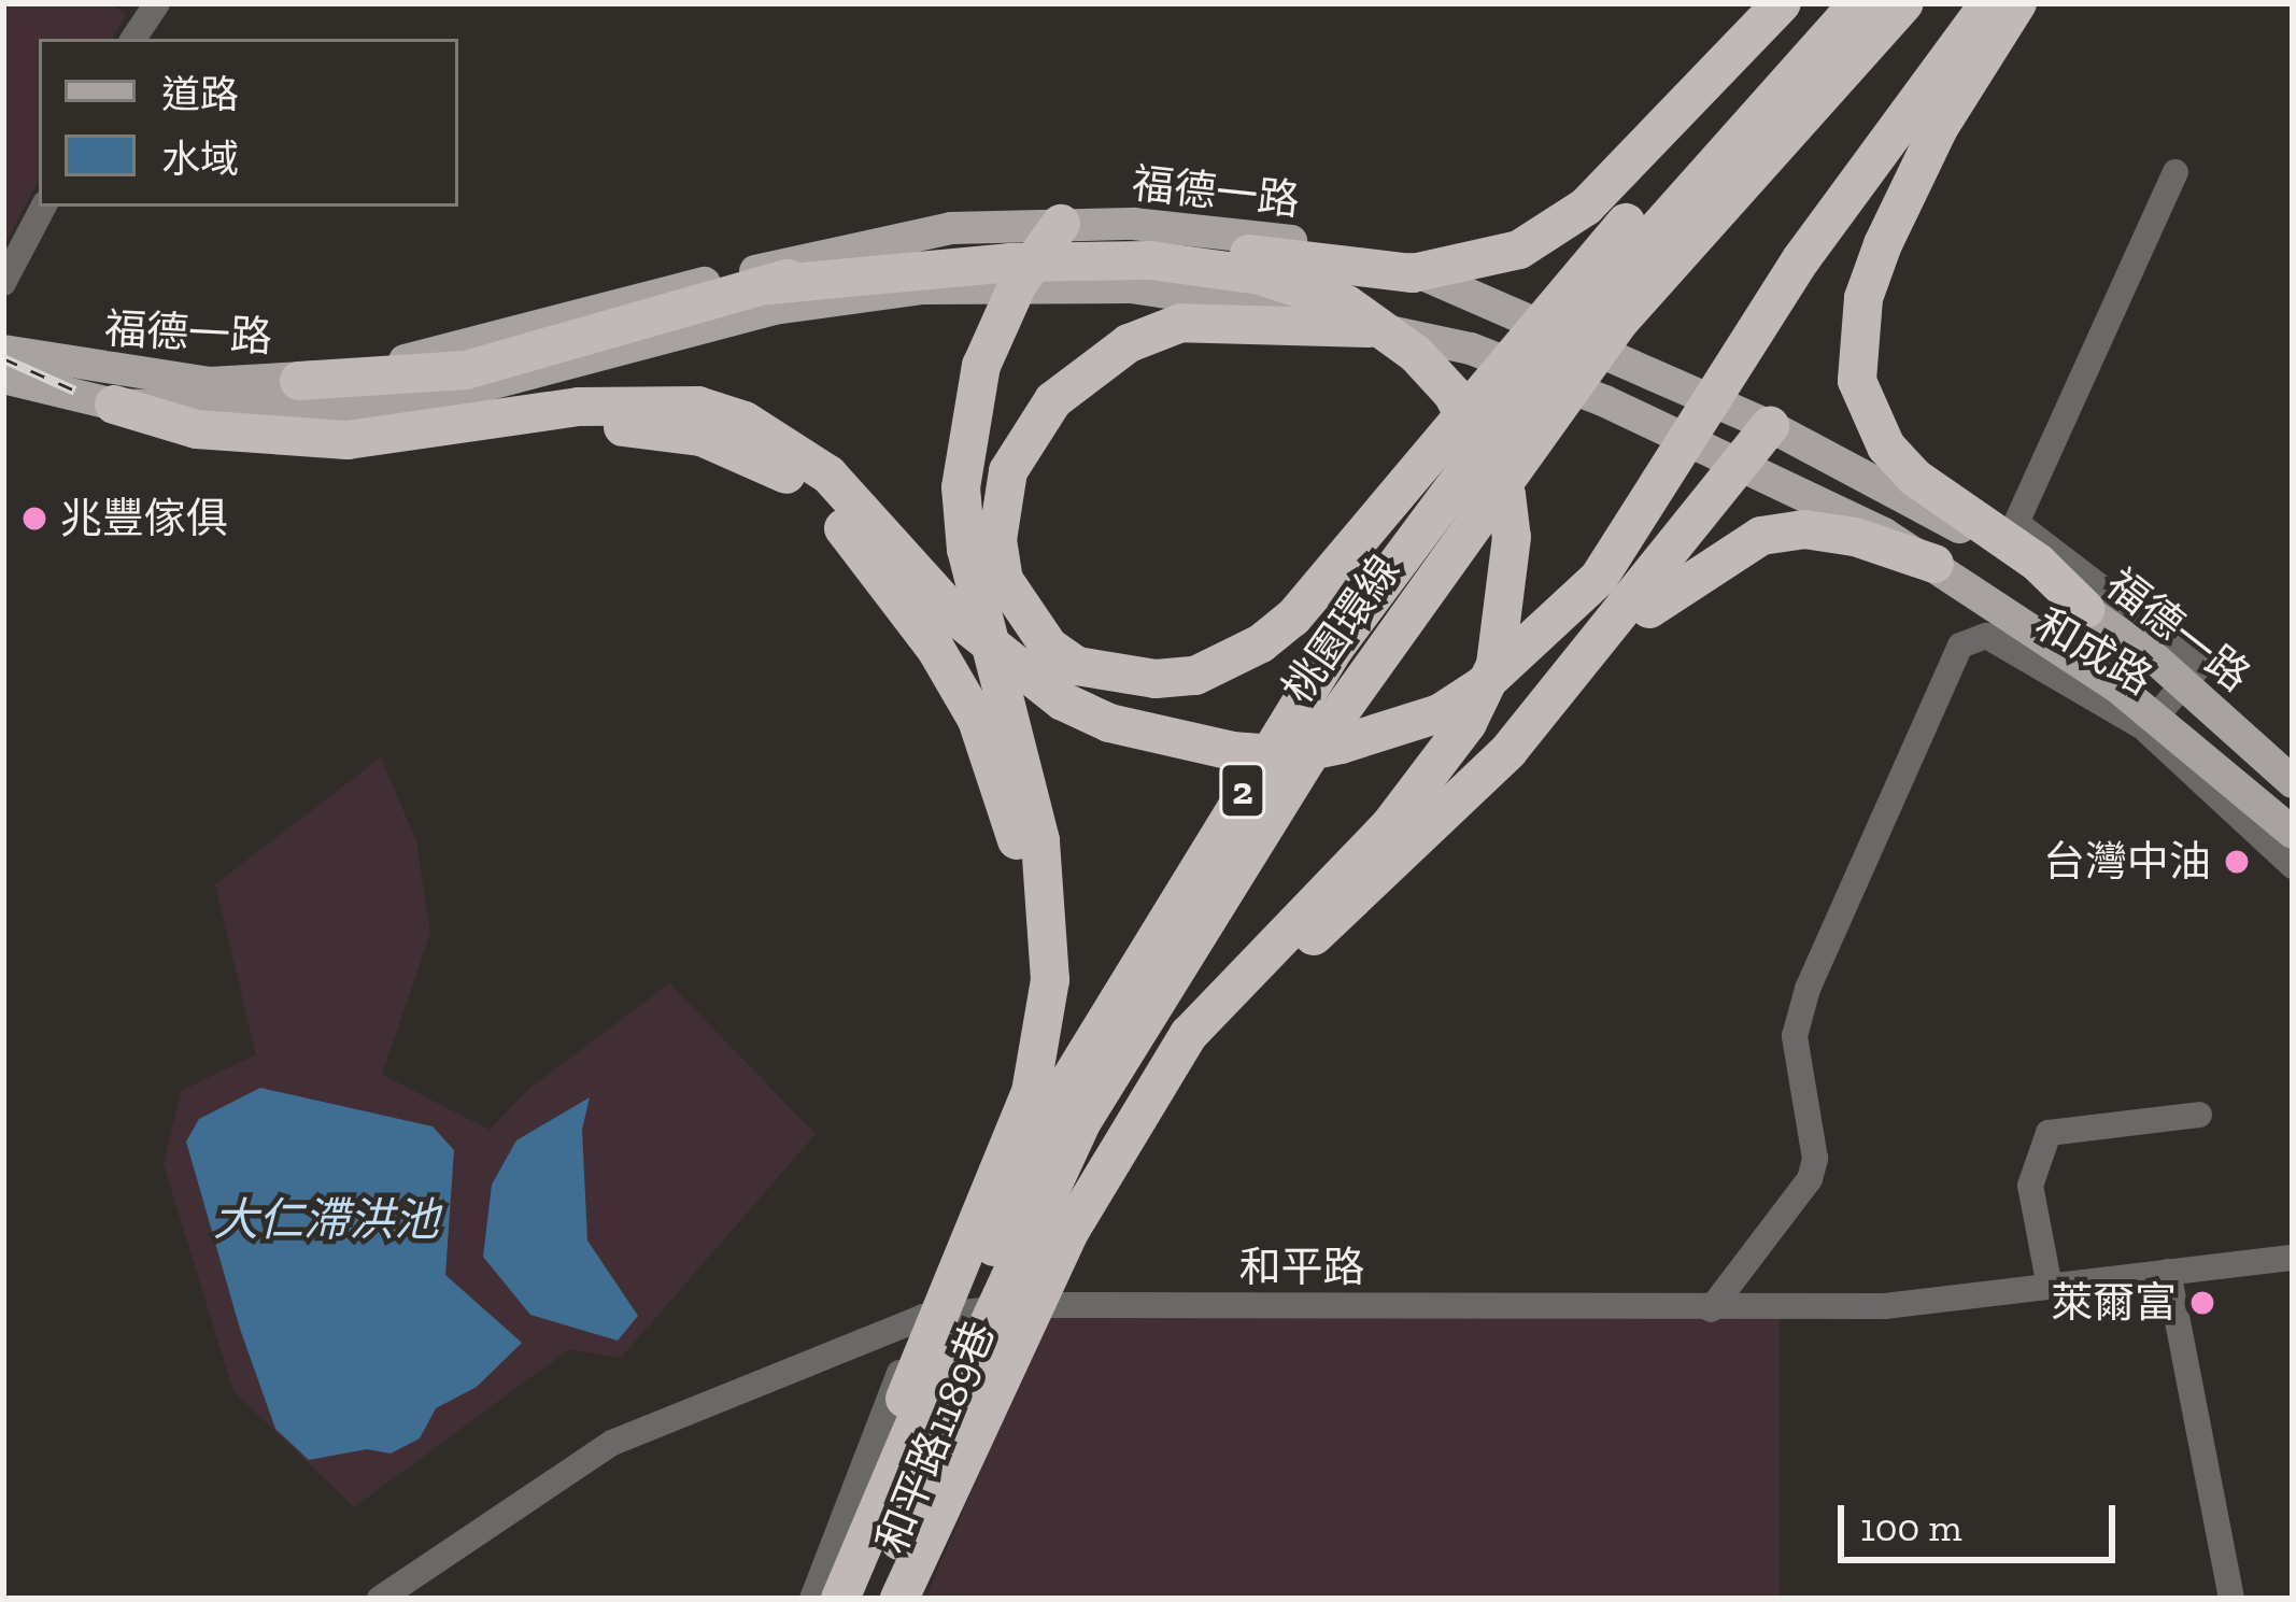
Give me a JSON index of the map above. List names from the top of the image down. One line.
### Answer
{"streets":{"highway":["桃園環線","2"],"main road":["福德一路"],"street":["和成路","和平路","和平路1189巷"]},"crossings":[["福德一路","和成路"],["和成路","和平路"],["和平路","和平路1189巷"]],"water":["大仁滯洪池"],"places":["兆豐傢俱","台灣中油","萊爾富"],"legend":["道路","水域"],"scale_bar":"100 m"}
